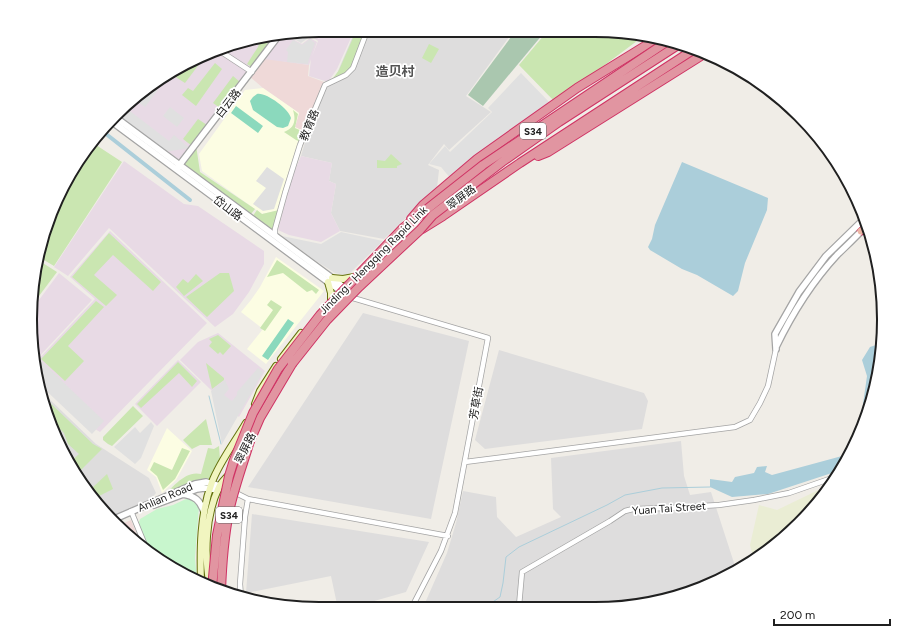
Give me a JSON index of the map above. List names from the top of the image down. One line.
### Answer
{"streets":{"highway":["S34","Jinding - Hengqing Rapid Link"],"main road":["翠屏路"],"street":["白云路","教育路","岱山路","芳草街","Anlian Road","Yuan Tai Street"]},"crossings":[["白云路","岱山路"],["教育路","岱山路"],["翠屏路","岱山路"],["翠屏路","芳草街"],["翠屏路","Anlian Road"],["岱山路","芳草街"]],"districts":["造贝村"],"scale_bar":"200 m"}
